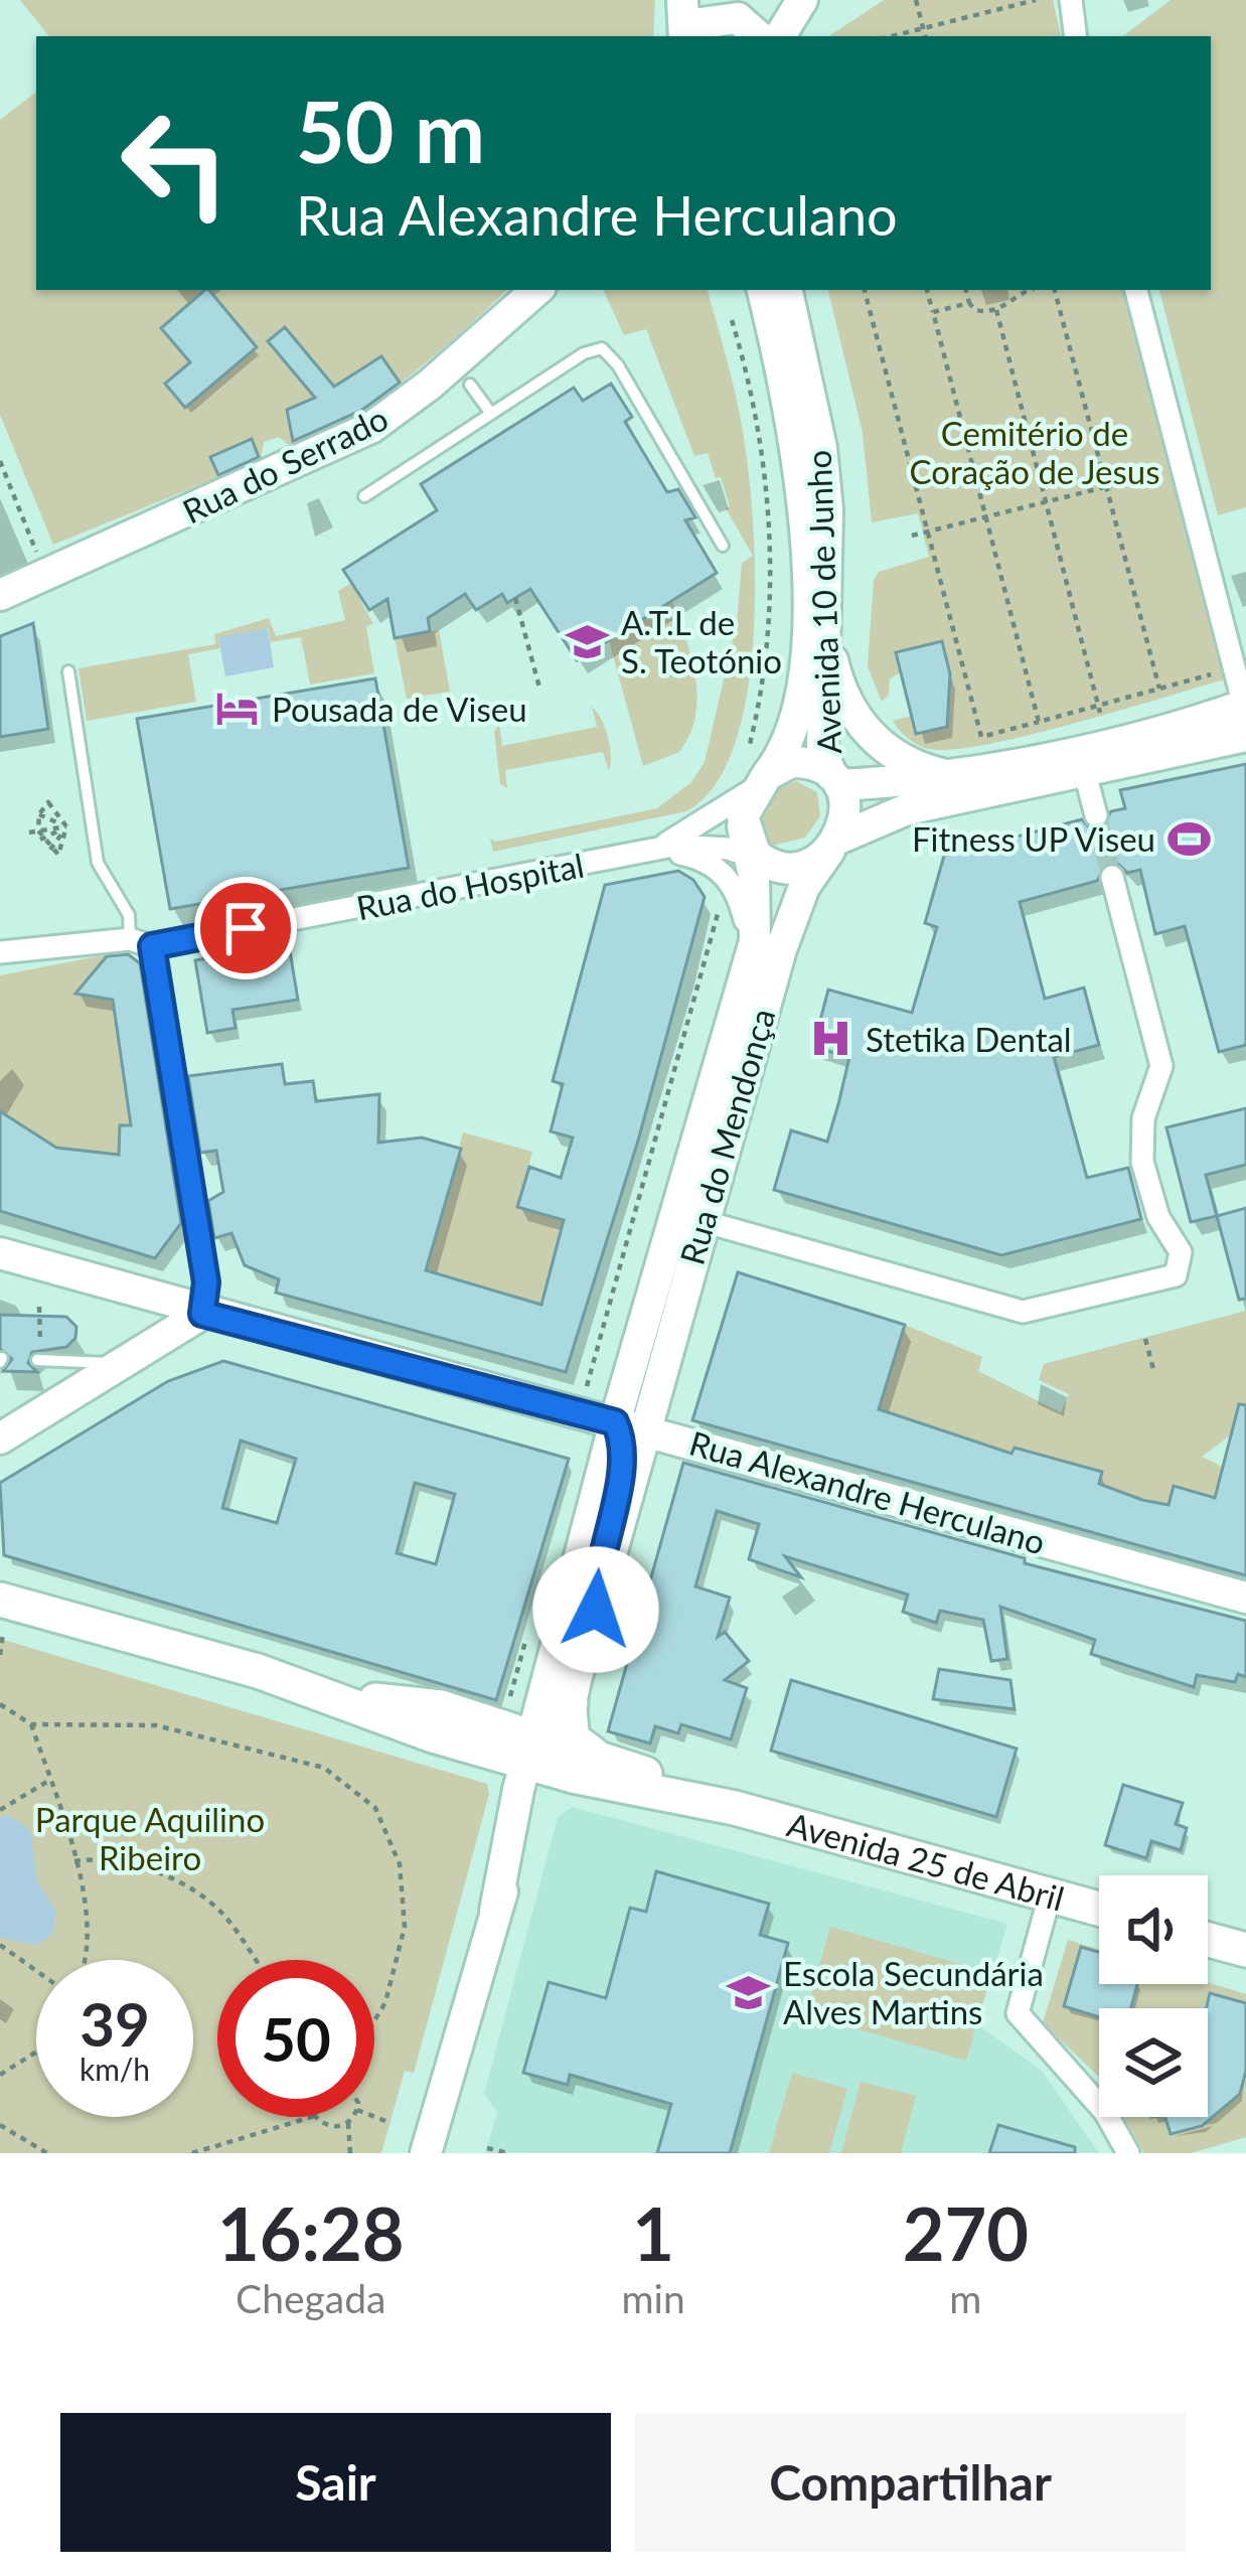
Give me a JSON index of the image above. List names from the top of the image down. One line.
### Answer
{"streets":{"main road":["Rua do Serrado","Avenida 10 de Junho","Rua do Mendonça","Rua Alexandre Herculano","Avenida 25 de Abril"],"street":["Rua do Hospital"]},"crossings":[["Avenida 10 de Junho","Rua do Hospital"],["Avenida 10 de Junho","Rua do Mendonça"],["Rua do Hospital","Rua do Mendonça"],["Rua do Mendonça","Rua Alexandre Herculano"]],"parks":["Cemitério de Coração de Jesus","Parque Aquilino Ribeiro"],"places":{"school or university":["A.T.L de S. Teotónio","Escola Secundária Alves Martins"],"hotel":["Pousada de Viseu"],"sports":["Fitness UP Viseu"],"hospital":["Stetika Dental"]},"page":{"turn":["50 m","Rua Alexandre Herculano"],"speed":"39 km/h","limit":"50","eta":["16:28","Chegada","1","min","270","m"],"buttons":["Sair","Compartilhar"]}}
